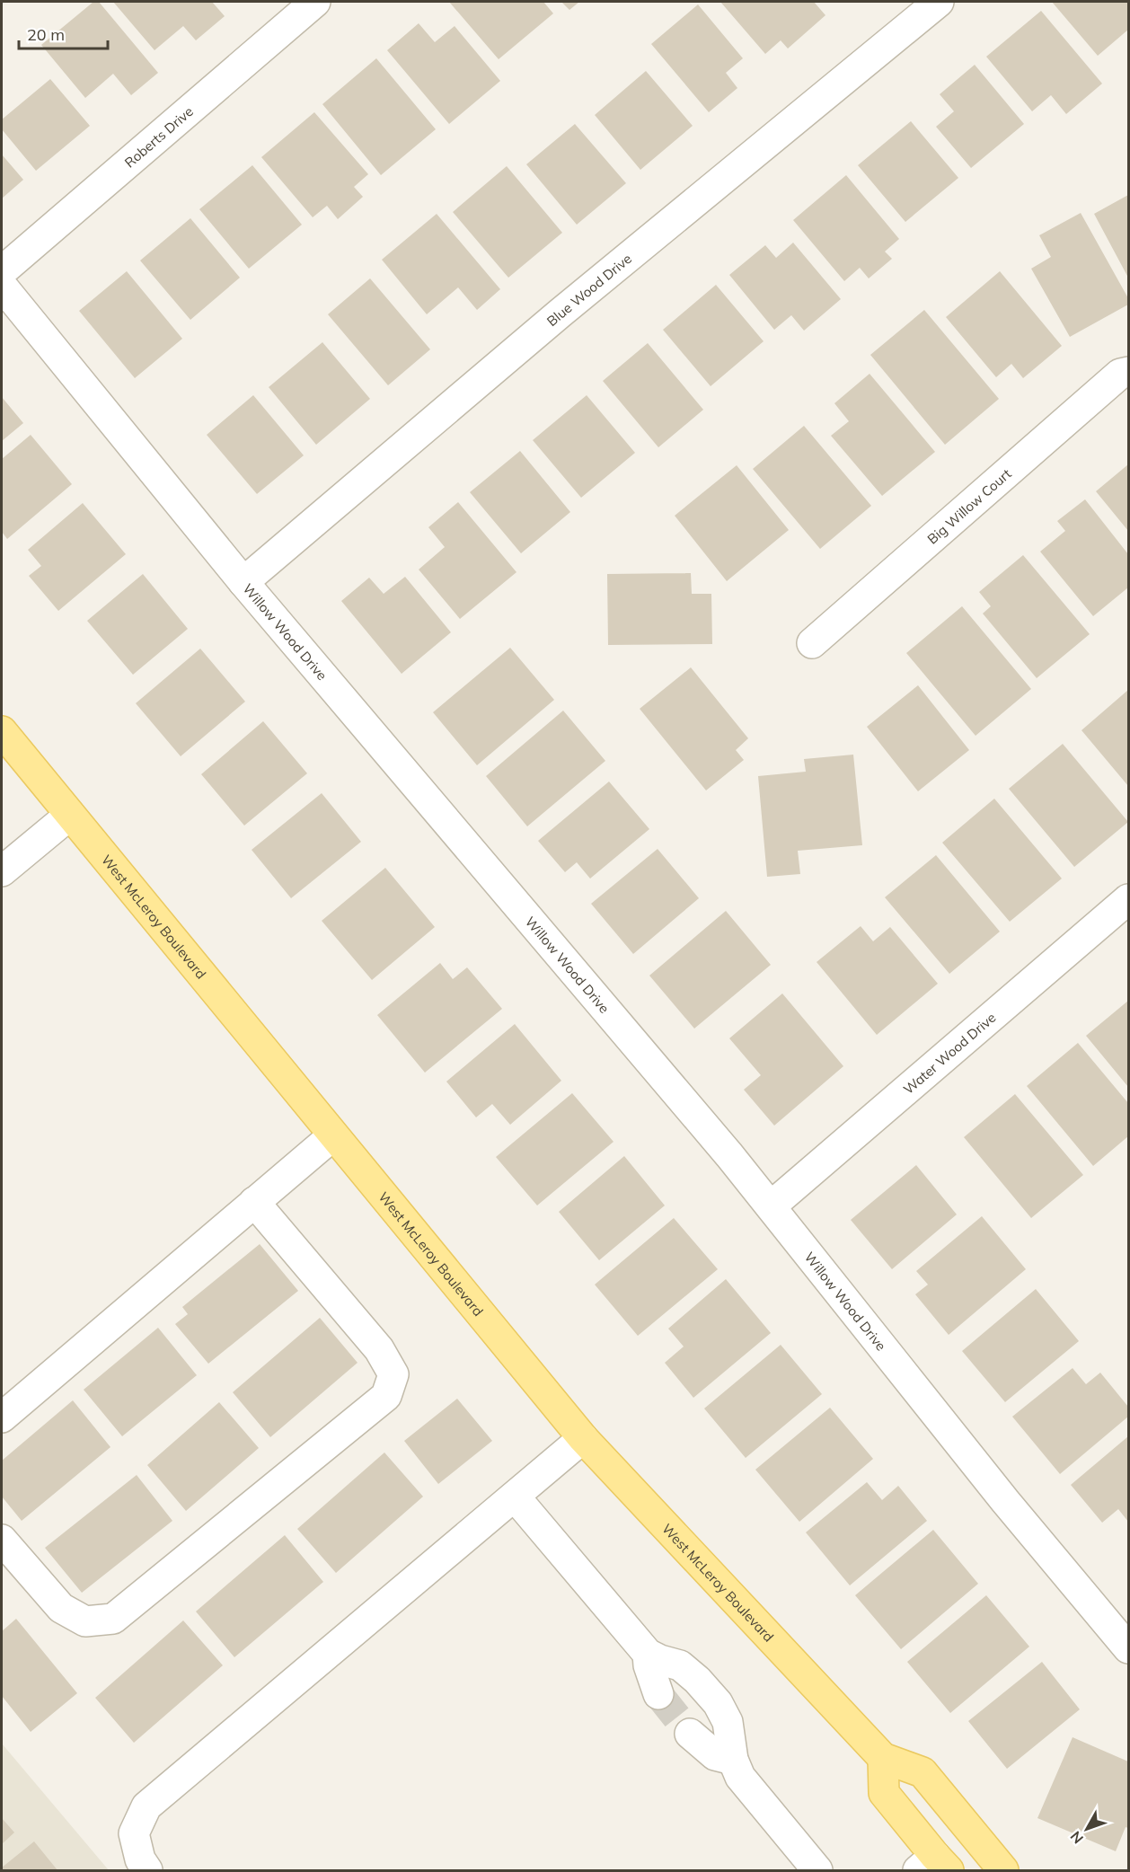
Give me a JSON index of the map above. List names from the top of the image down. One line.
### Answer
{"streets":{"main road":["West McLeroy Boulevard"],"street":["Roberts Drive","Blue Wood Drive","Big Willow Court","Willow Wood Drive","Water Wood Drive"]},"crossings":[["Blue Wood Drive","Willow Wood Drive"],["Willow Wood Drive","Water Wood Drive"]],"scale_bar":"20 m","north":"bottom left"}
